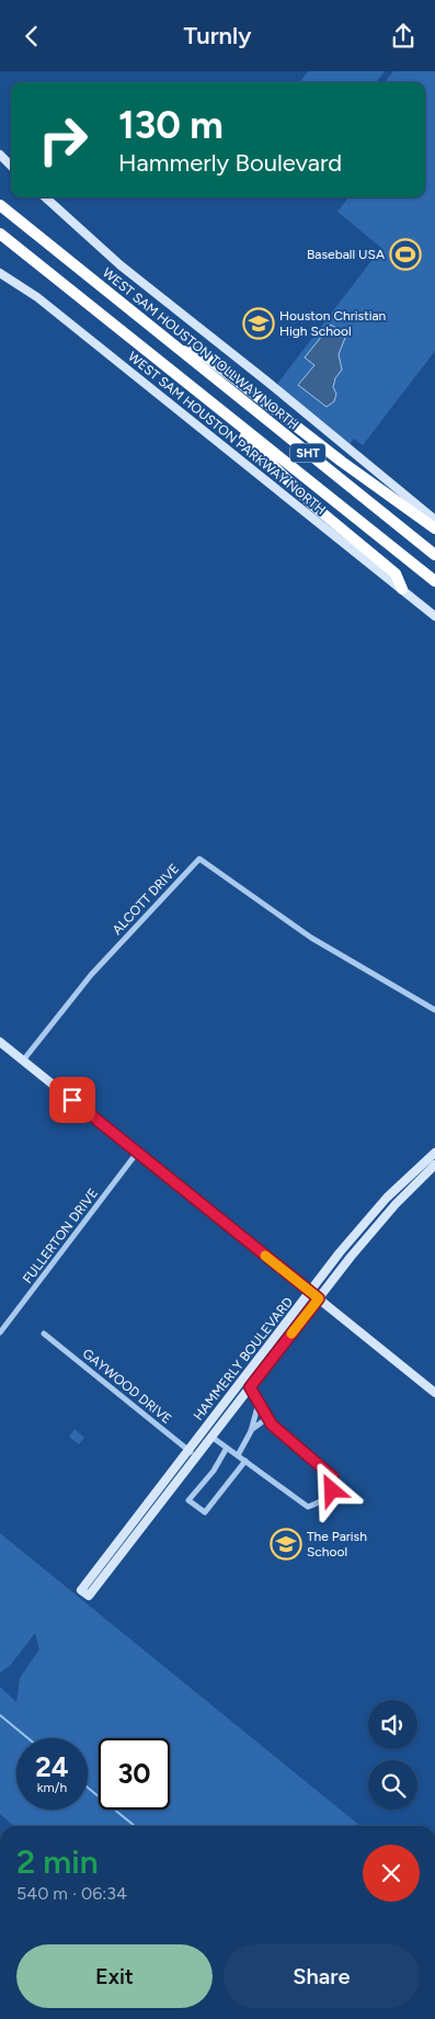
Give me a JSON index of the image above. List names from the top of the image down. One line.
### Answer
{"streets":{"highway":["WEST SAM HOUSTON TOLLWAY NORTH","SHT"],"main road":["WEST SAM HOUSTON PARKWAY NORTH","HAMMERLY BOULEVARD"],"street":["ALCOTT DRIVE","FULLERTON DRIVE","GAYWOOD DRIVE"]},"crossings":[["HAMMERLY BOULEVARD","GAYWOOD DRIVE"]],"places":{"sports":["Baseball USA"],"school or university":["Houston Christian High School","The Parish School"]},"page":{"header":"Turnly","turn":["130 m","Hammerly Boulevard"],"speed":"24 km/h","limit":"30","heading":["2 min","540 m · 06:34"],"buttons":["Exit","Share"]}}
